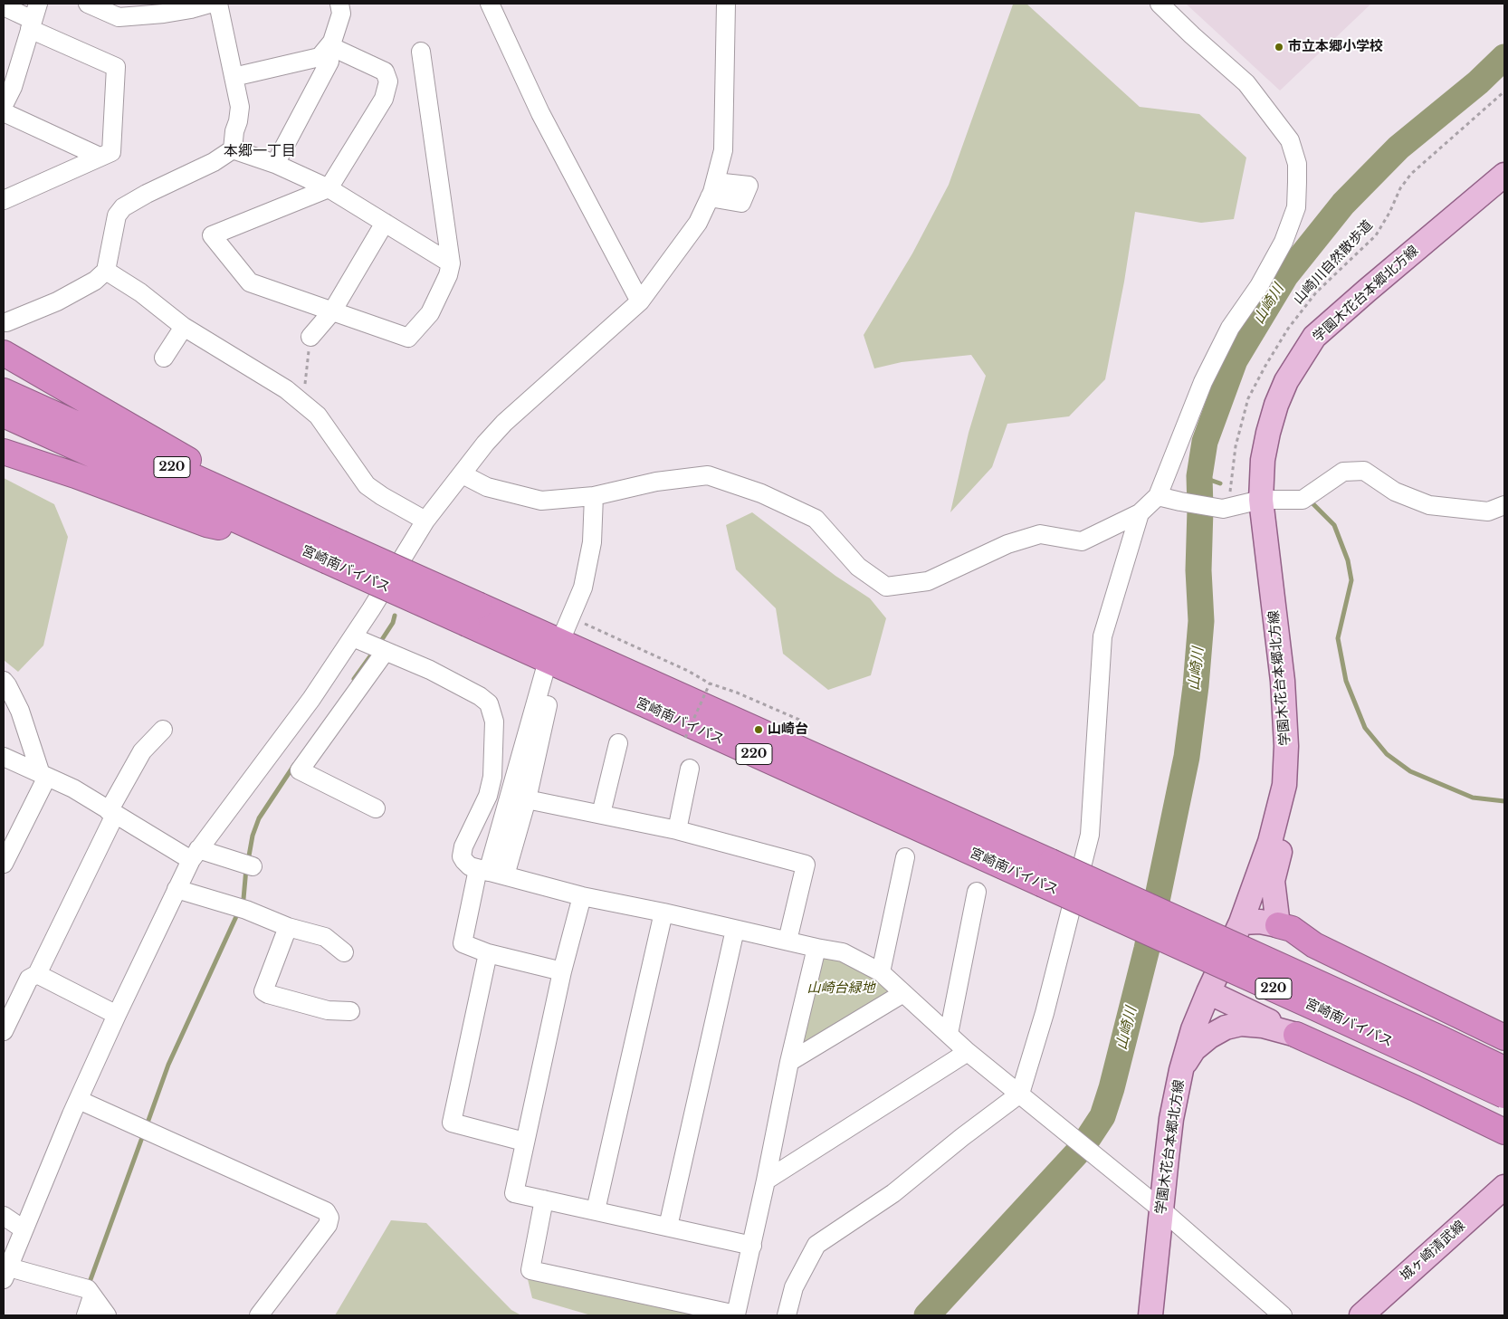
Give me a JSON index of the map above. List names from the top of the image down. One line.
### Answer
{"streets":{"highway":["220","宮崎南バイパス"],"main road":["学園木花台本郷北方線","城ヶ崎清武線"],"path":["山崎川自然散歩道"]},"districts":["本郷一丁目"],"water":["山崎川"],"parks":["山崎台緑地"],"places":["市立本郷小学校","山崎台"]}
